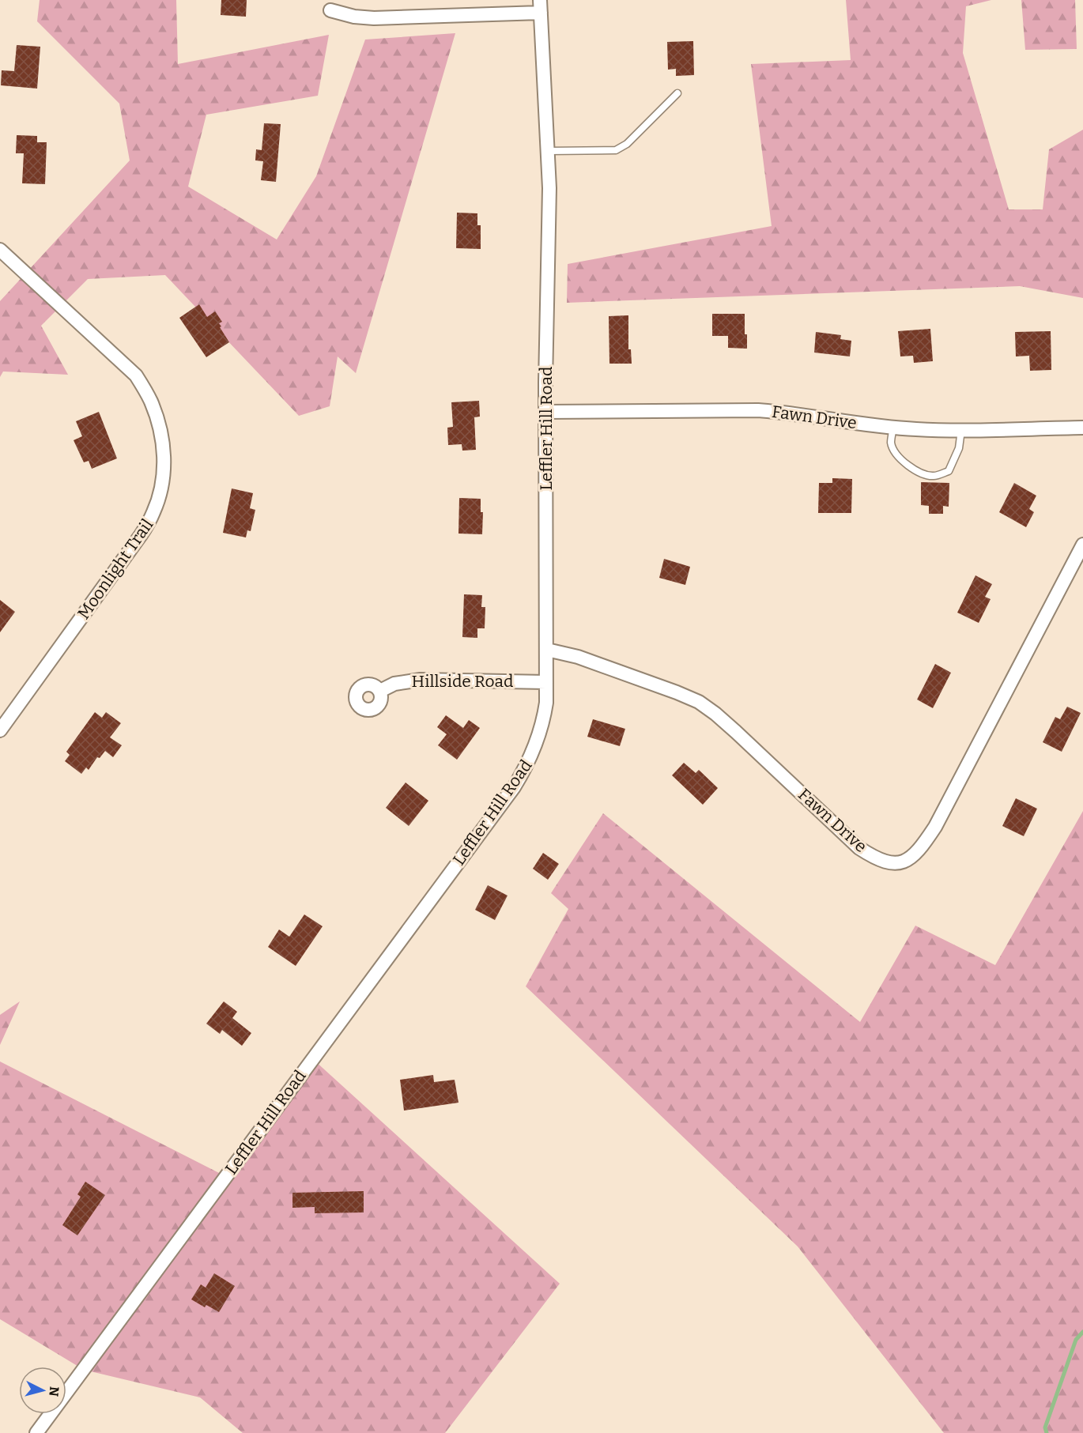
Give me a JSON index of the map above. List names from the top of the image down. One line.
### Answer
{"streets":{"street":["Fawn Drive","Leffler Hill Road","Moonlight Trail","Hillside Road"]},"crossings":[["Fawn Drive","Leffler Hill Road"],["Leffler Hill Road","Hillside Road"]],"north":"right"}
